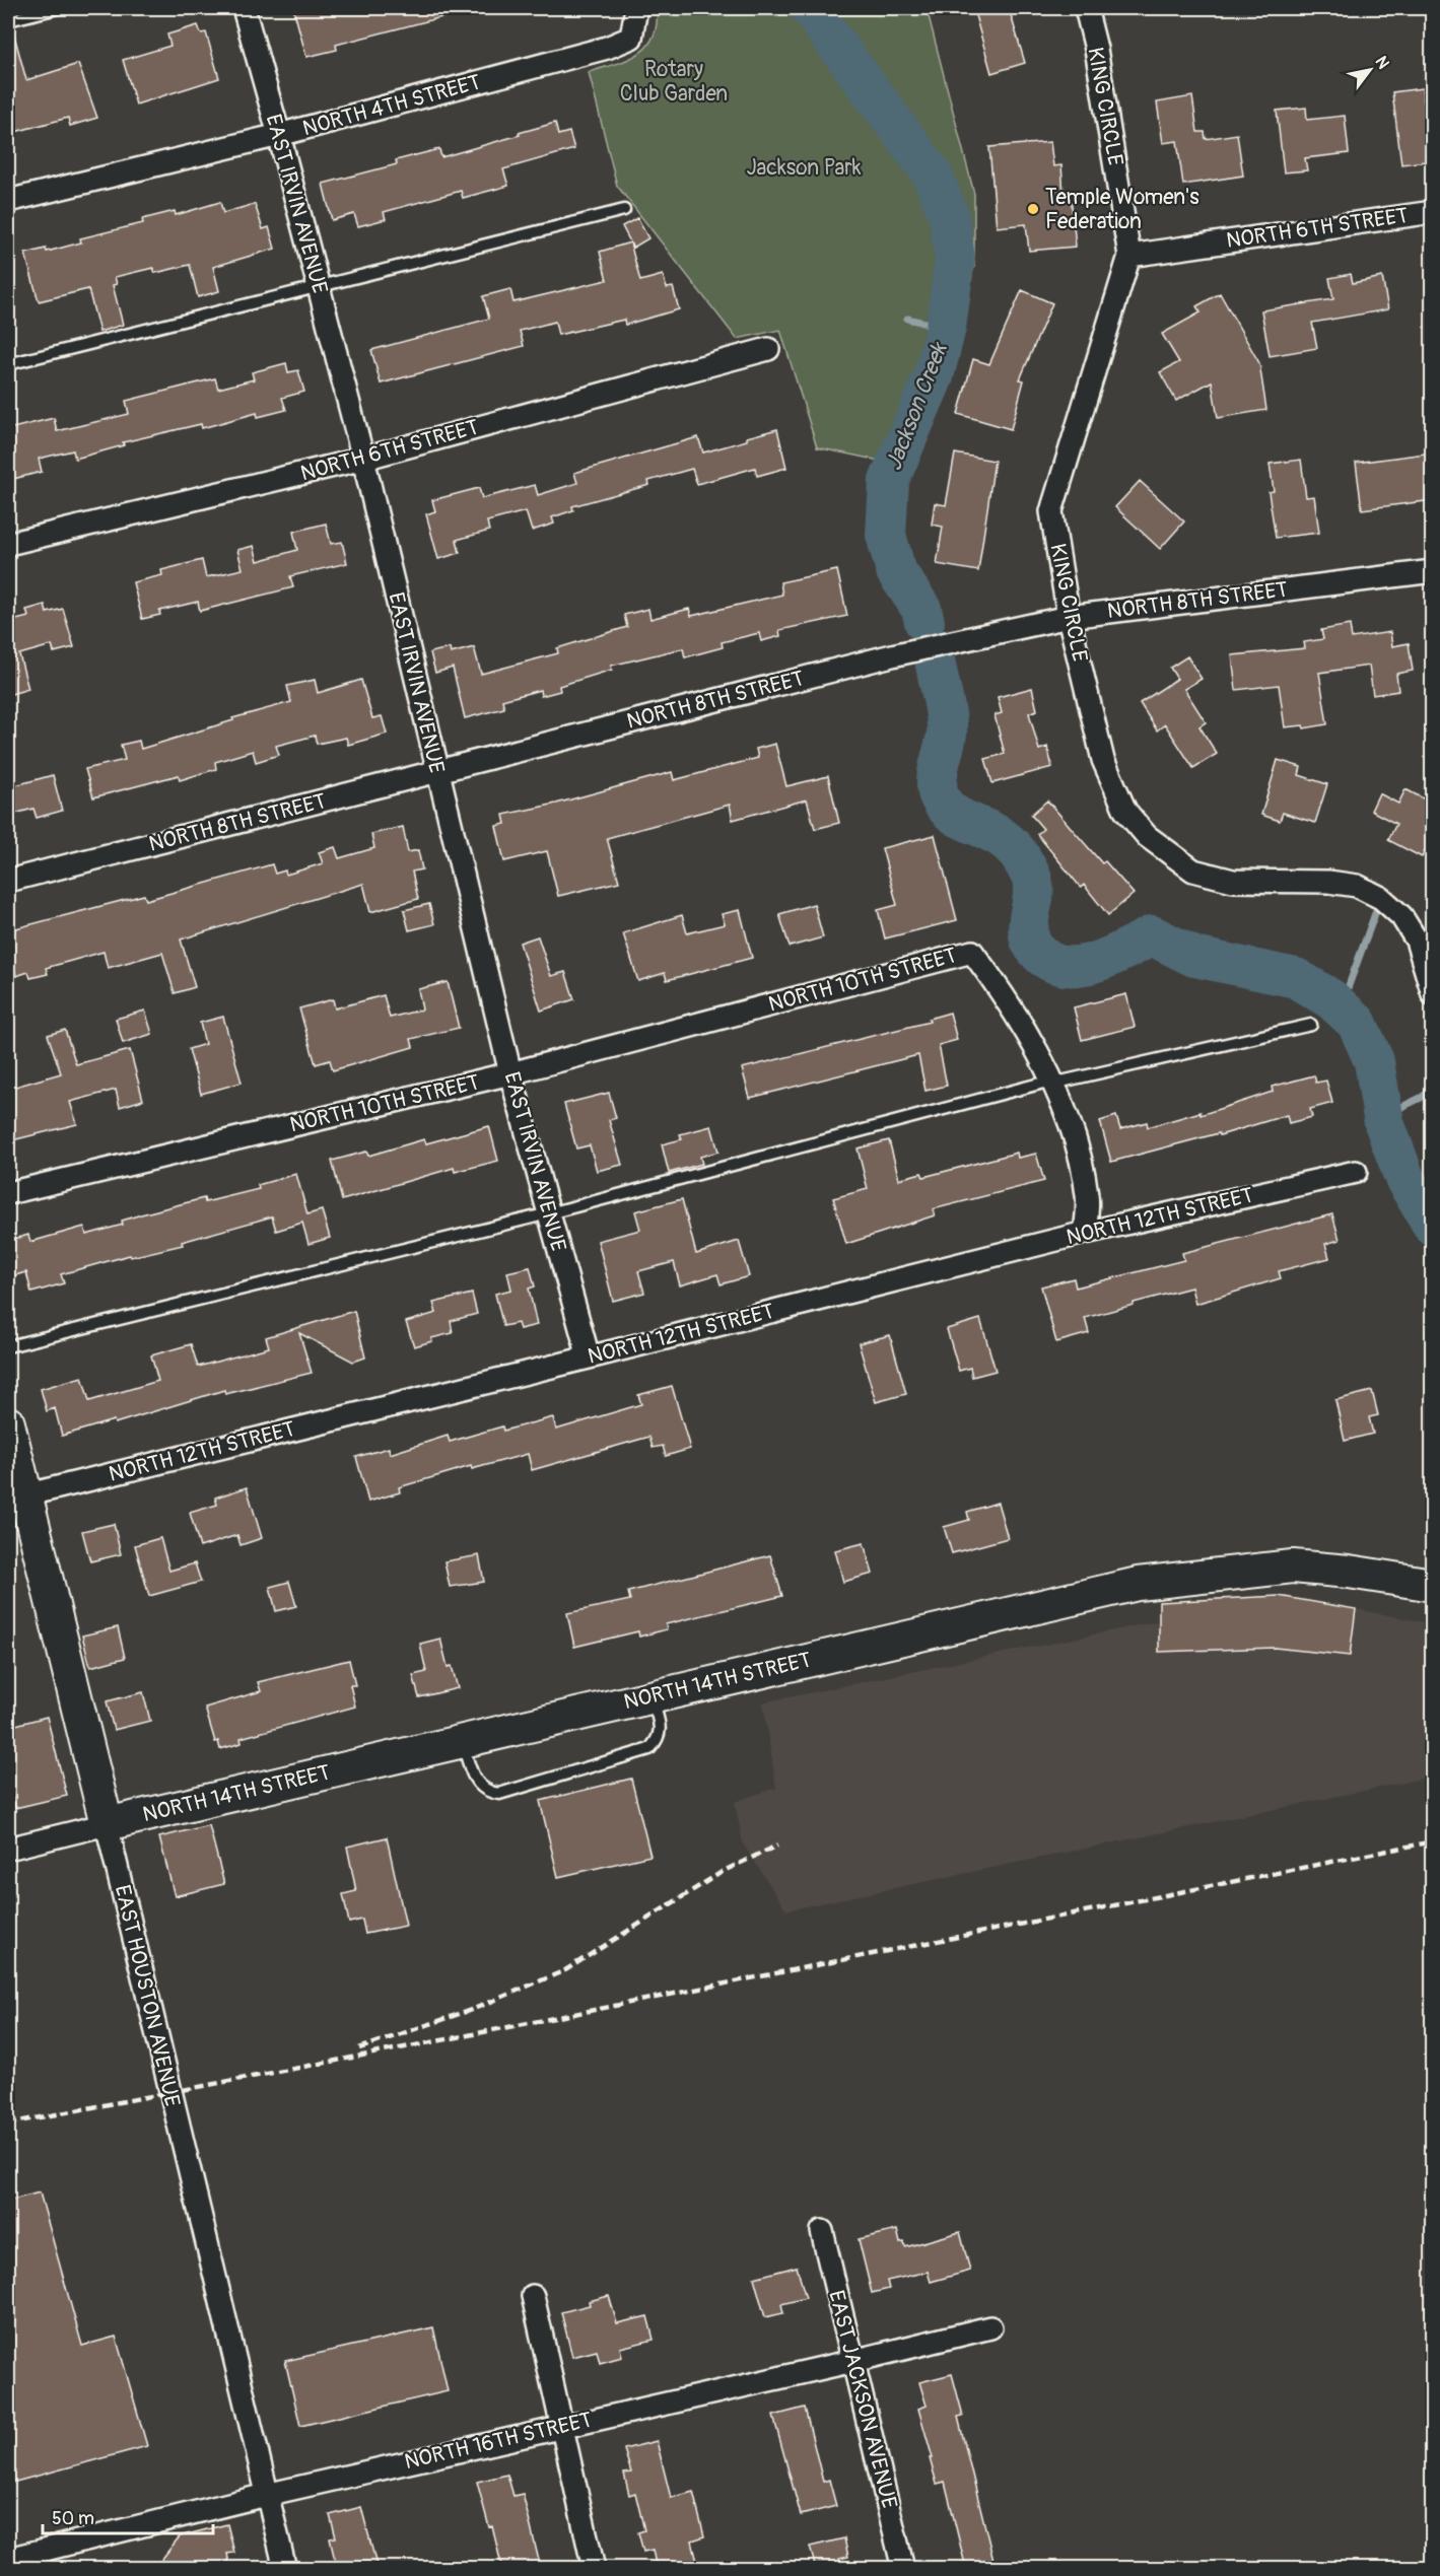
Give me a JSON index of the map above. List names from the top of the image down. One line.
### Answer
{"streets":{"street":["NORTH 4TH STREET","KING CIRCLE","EAST IRVIN AVENUE","NORTH 6TH STREET","NORTH 8TH STREET","NORTH 10TH STREET","NORTH 12TH STREET","NORTH 14TH STREET","EAST HOUSTON AVENUE","EAST JACKSON AVENUE","NORTH 16TH STREET"]},"crossings":[["NORTH 4TH STREET","EAST IRVIN AVENUE"],["KING CIRCLE","NORTH 6TH STREET"],["KING CIRCLE","NORTH 8TH STREET"],["EAST IRVIN AVENUE","NORTH 6TH STREET"],["EAST IRVIN AVENUE","NORTH 8TH STREET"],["EAST IRVIN AVENUE","NORTH 10TH STREET"],["EAST IRVIN AVENUE","NORTH 12TH STREET"],["NORTH 12TH STREET","EAST HOUSTON AVENUE"],["NORTH 14TH STREET","EAST HOUSTON AVENUE"],["EAST HOUSTON AVENUE","NORTH 16TH STREET"],["EAST JACKSON AVENUE","NORTH 16TH STREET"]],"water":["Jackson Creek"],"parks":["Rotary Club Garden","Jackson Park"],"places":["Temple Women's Federation"],"scale_bar":"50 m","north":"top right"}
